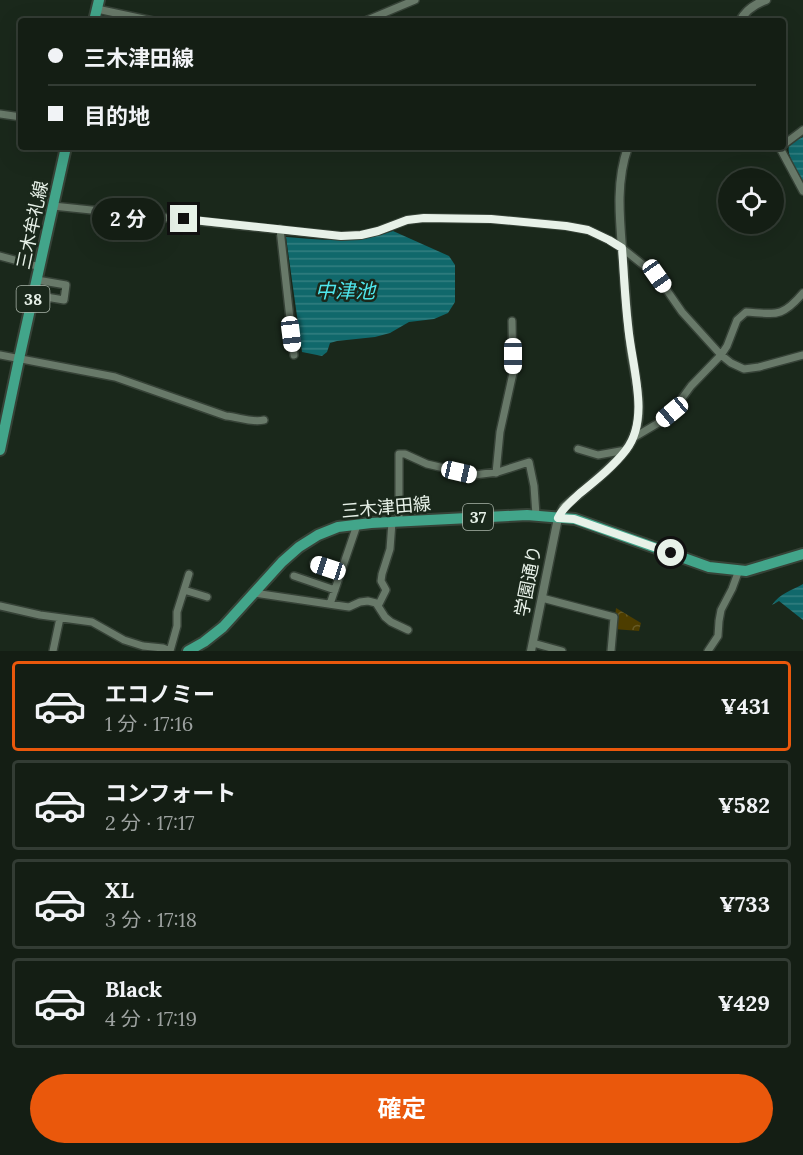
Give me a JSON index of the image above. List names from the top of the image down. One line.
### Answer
{"streets":{"main road":["三木牟礼線","38","三木津田線","37"],"street":["学園通り"]},"crossings":[["三木津田線","学園通り"]],"water":["中津池"],"page":{"banner":["三木津田線","目的地"],"bubble":"2 分","list":[{"name":"エコノミー","note":"1 分 · 17:16","value":"¥431"},{"name":"コンフォート","note":"2 分 · 17:17","value":"¥582"},{"name":"XL","note":"3 分 · 17:18","value":"¥733"},{"name":"Black","note":"4 分 · 17:19","value":"¥429"}],"buttons":"確定"}}
